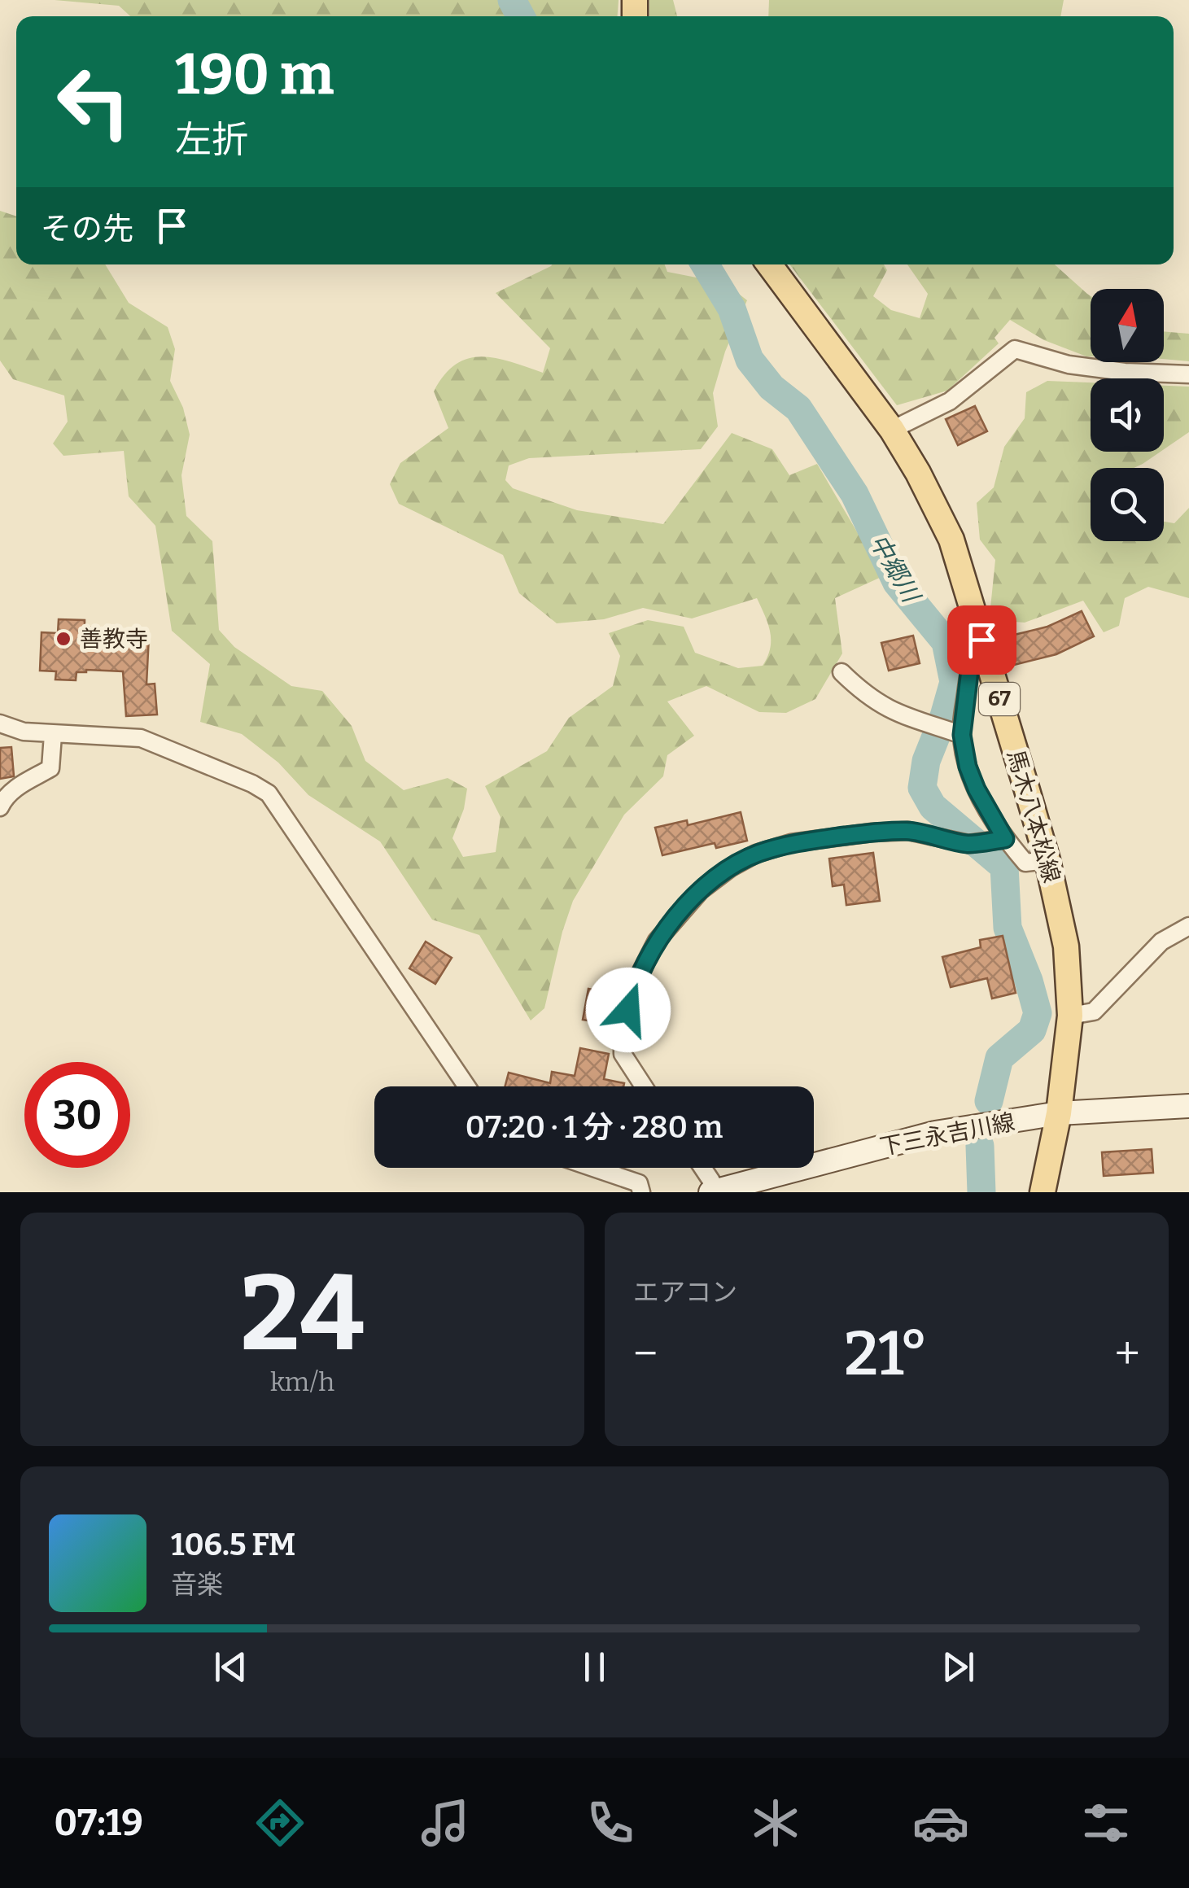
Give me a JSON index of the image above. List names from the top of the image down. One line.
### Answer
{"streets":{"main road":["67","馬木八本松線","下三永吉川線"]},"crossings":[["馬木八本松線","下三永吉川線"]],"water":["中郷川"],"places":["善教寺"],"north":"top","page":{"turn":["190 m","左折"],"then":"その先","limit":"30","trip":"07:20 · 1 分 · 280 m","tile":[["24","km/h"],"エアコン"],"heat":["−","21°","+"],"song":["106.5 FM","音楽"],"tabs":"07:19"}}
